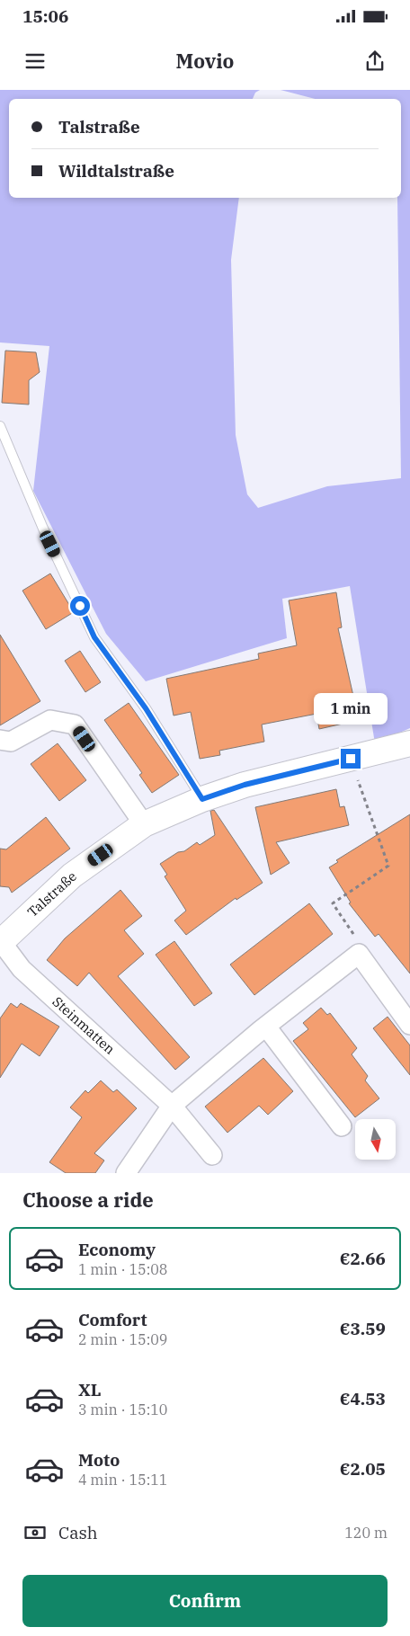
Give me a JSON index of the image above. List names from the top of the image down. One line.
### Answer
{"streets":{"street":["Talstraße","Steinmatten"]},"crossings":[["Talstraße","Steinmatten"]],"north":"bottom","page":{"status":"15:06","header":"Movio","banner":["Talstraße","Wildtalstraße"],"bubble":"1 min","heading":"Choose a ride","list":[{"name":"Economy","note":"1 min · 15:08","value":"€2.66"},{"name":"Comfort","note":"2 min · 15:09","value":"€3.59"},{"name":"XL","note":"3 min · 15:10","value":"€4.53"},{"name":"Moto","note":"4 min · 15:11","value":"€2.05"}],"pay":["Cash","120 m"],"buttons":"Confirm"}}
